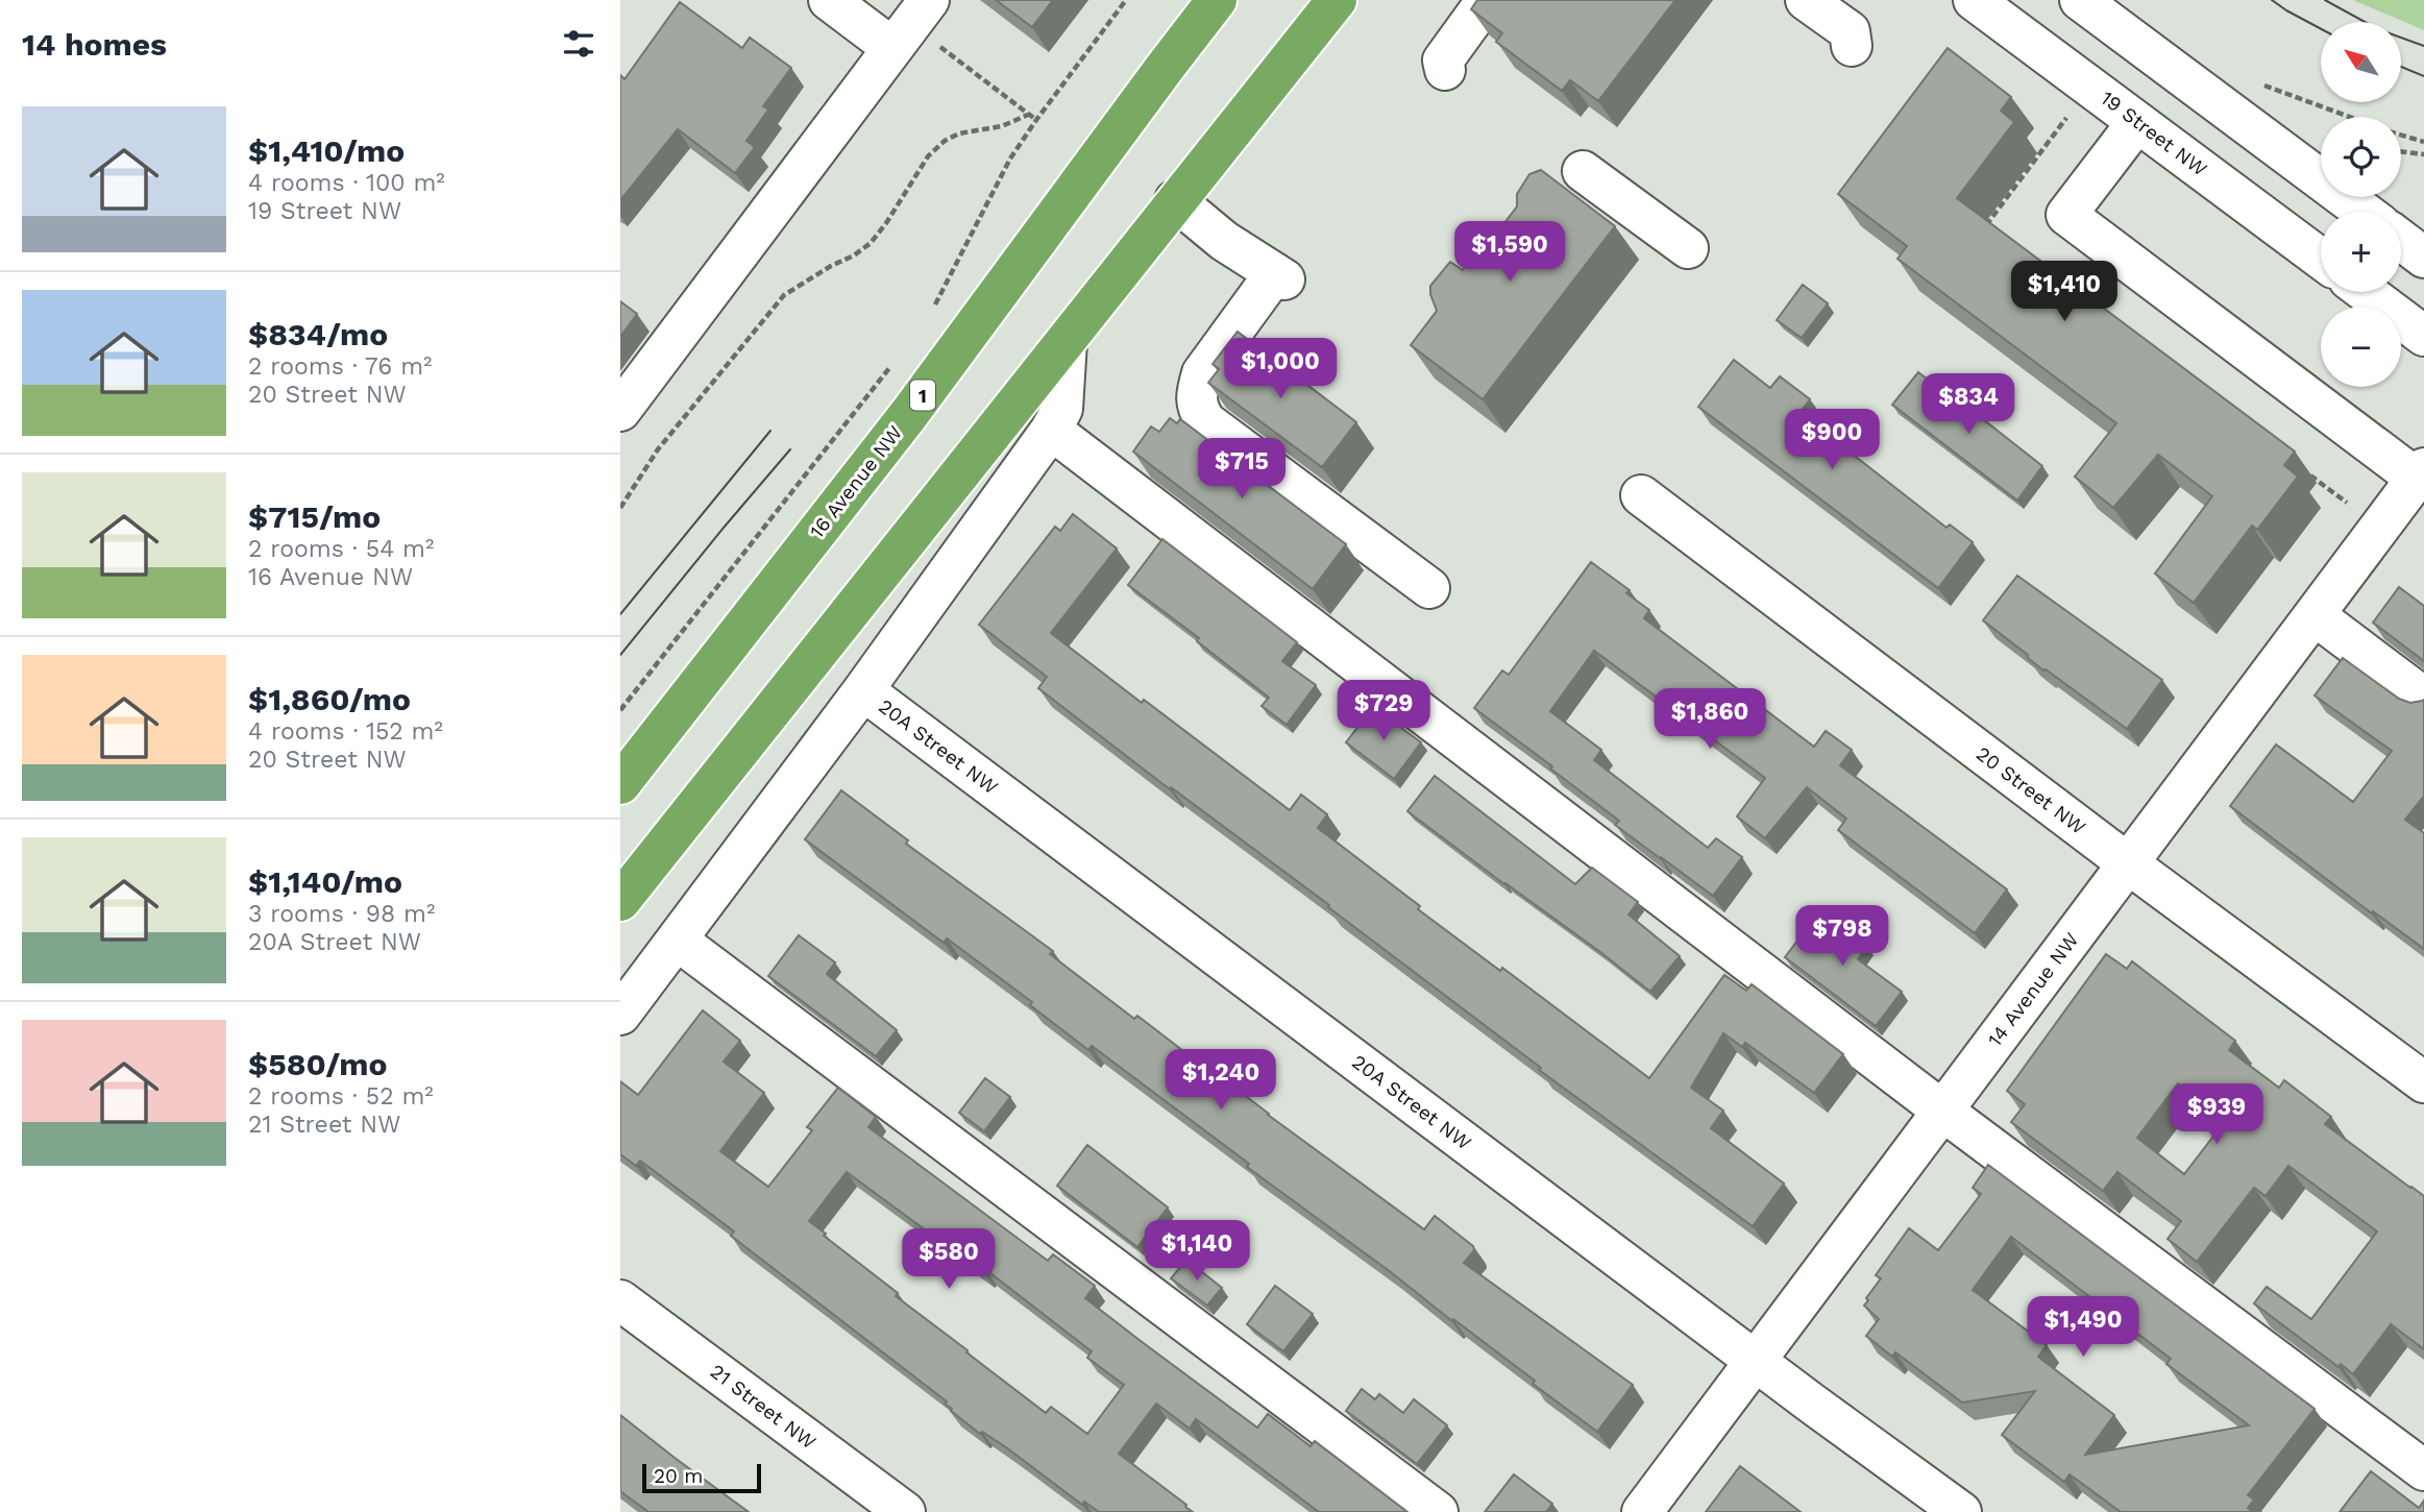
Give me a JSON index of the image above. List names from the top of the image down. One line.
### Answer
{"streets":{"highway":["1","16 Avenue NW"],"street":["19 Street NW","20A Street NW","20 Street NW","14 Avenue NW","21 Street NW"]},"crossings":[["20A Street NW","14 Avenue NW"],["20 Street NW","14 Avenue NW"]],"scale_bar":"20 m","north":"top left","page":{"heading":"14 homes","map_buttons":["+","−"],"list":[{"name":"$1,410/mo","note":"4 rooms · 100 m² · 19 Street NW"},{"name":"$834/mo","note":"2 rooms · 76 m² · 20 Street NW"},{"name":"$715/mo","note":"2 rooms · 54 m² · 16 Avenue NW"},{"name":"$1,860/mo","note":"4 rooms · 152 m² · 20 Street NW"},{"name":"$1,140/mo","note":"3 rooms · 98 m² · 20A Street NW"},{"name":"$580/mo","note":"2 rooms · 52 m² · 21 Street NW"}],"price":["$1,590","$1,410","$1,000","$834","$900","$715","$729","$1,860","$798","$1,240","$939","$1,140","$580","$1,490"],"scale":"20 m"}}
